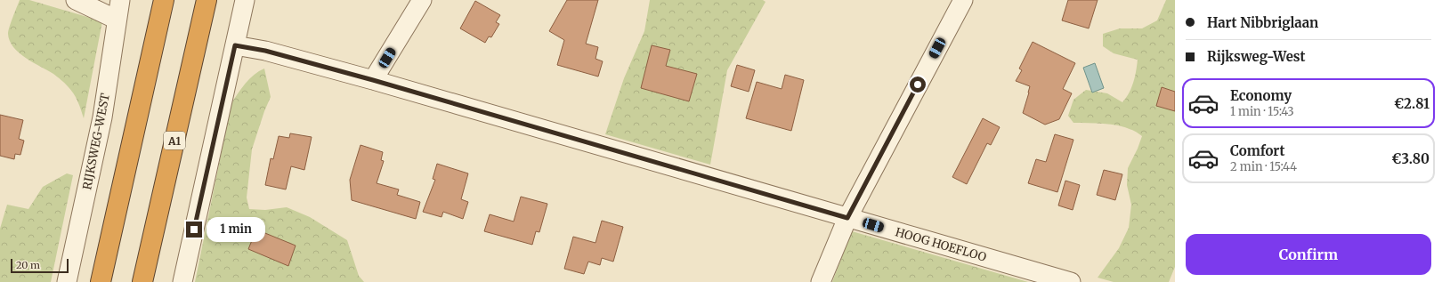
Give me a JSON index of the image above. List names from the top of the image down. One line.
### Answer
{"streets":{"highway":["A1"],"street":["RIJKSWEG-WEST","HOOG HOEFLOO"]},"scale_bar":"20 m","page":{"banner":["Hart Nibbriglaan","Rijksweg-West"],"list":[{"name":"Economy","note":"1 min · 15:43","value":"€2.81"},{"name":"Comfort","note":"2 min · 15:44","value":"€3.80"}],"bubble":"1 min","buttons":"Confirm","scale":"20 m"}}
